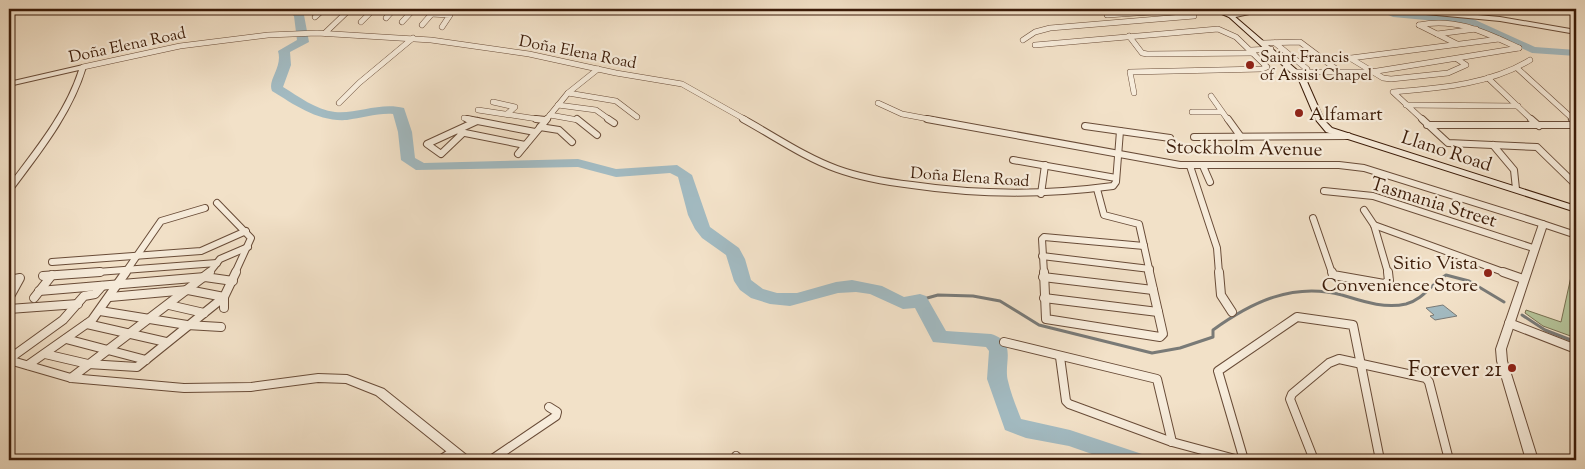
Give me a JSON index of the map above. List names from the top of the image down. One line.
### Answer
{"streets":{"main road":["Llano Road"],"street":["Doña Elena Road","Stockholm Avenue","Tasmania Street"]},"places":["Saint Francis of Assisi Chapel","Alfamart","Sitio Vista Convenience Store","Forever 21"]}
